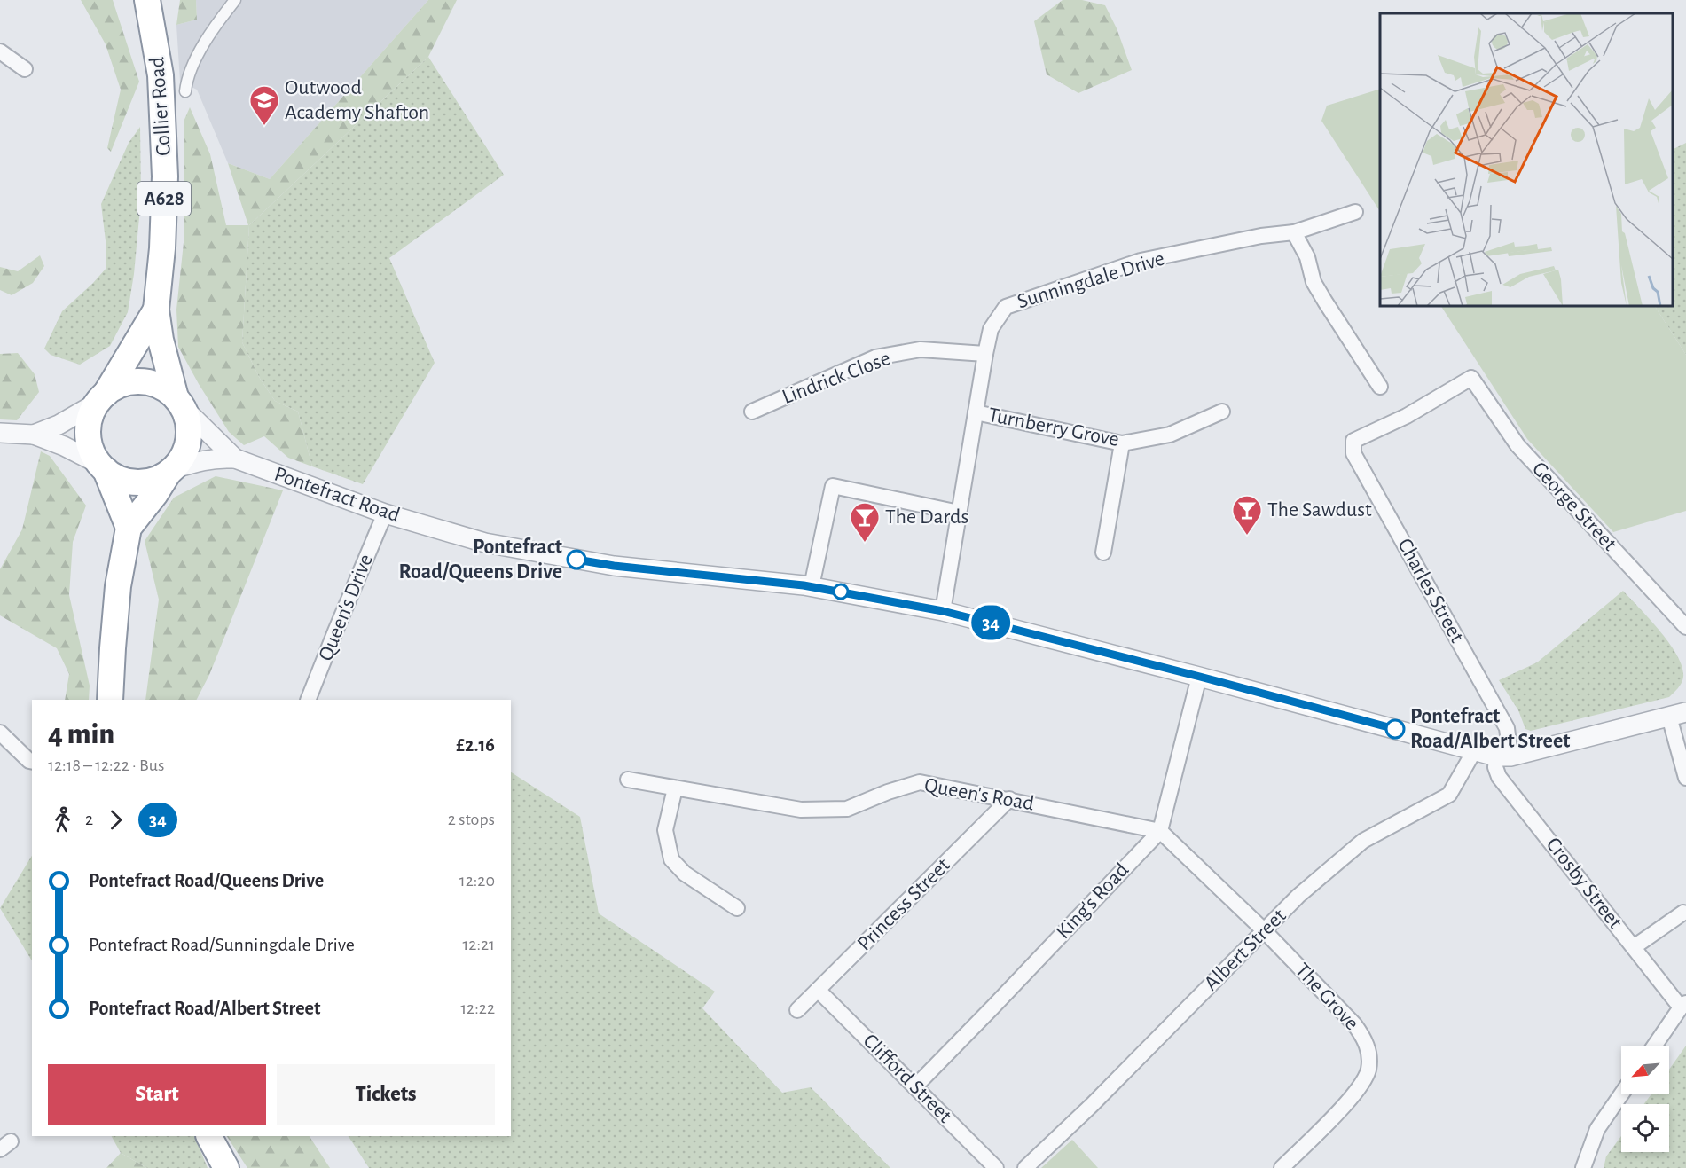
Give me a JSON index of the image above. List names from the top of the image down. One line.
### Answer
{"streets":{"highway":["Collier Road","A628"],"street":["Sunningdale Drive","Lindrick Close","Turnberry Grove","Pontefract Road","George Street","Charles Street","Queen's Drive","Queen's Road","Crosby Street","King's Road","Princess Street","Albert Street","The Grove","Clifford Street"]},"crossings":[["Collier Road","A628"],["Collier Road","Pontefract Road"],["A628","Pontefract Road"],["Sunningdale Drive","Lindrick Close"],["Sunningdale Drive","Turnberry Grove"],["Sunningdale Drive","Pontefract Road"],["Pontefract Road","Charles Street"],["Pontefract Road","Queen's Drive"],["Pontefract Road","Crosby Street"],["Pontefract Road","King's Road"],["Pontefract Road","Albert Street"],["George Street","Charles Street"],["Charles Street","Crosby Street"],["Queen's Road","King's Road"],["Queen's Road","Princess Street"],["King's Road","Clifford Street"],["Princess Street","Clifford Street"],["Albert Street","The Grove"]],"places":{"school or university":["Outwood Academy Shafton"],"bar":["The Sawdust","The Dards"],"other":["Pontefract Road/Queens Drive","Pontefract Road/Albert Street"]},"lines":["bus line 34"],"north":"bottom left","page":{"on_map":"34","heading":["4 min","12:18 – 12:22 · Bus","£2.16"],"legs":["2","34","2 stops"],"list":[{"name":"Pontefract Road/Queens Drive","value":"12:20"},{"name":"Pontefract Road/Sunningdale Drive","value":"12:21"},{"name":"Pontefract Road/Albert Street","value":"12:22"}],"buttons":["Start","Tickets"]}}
